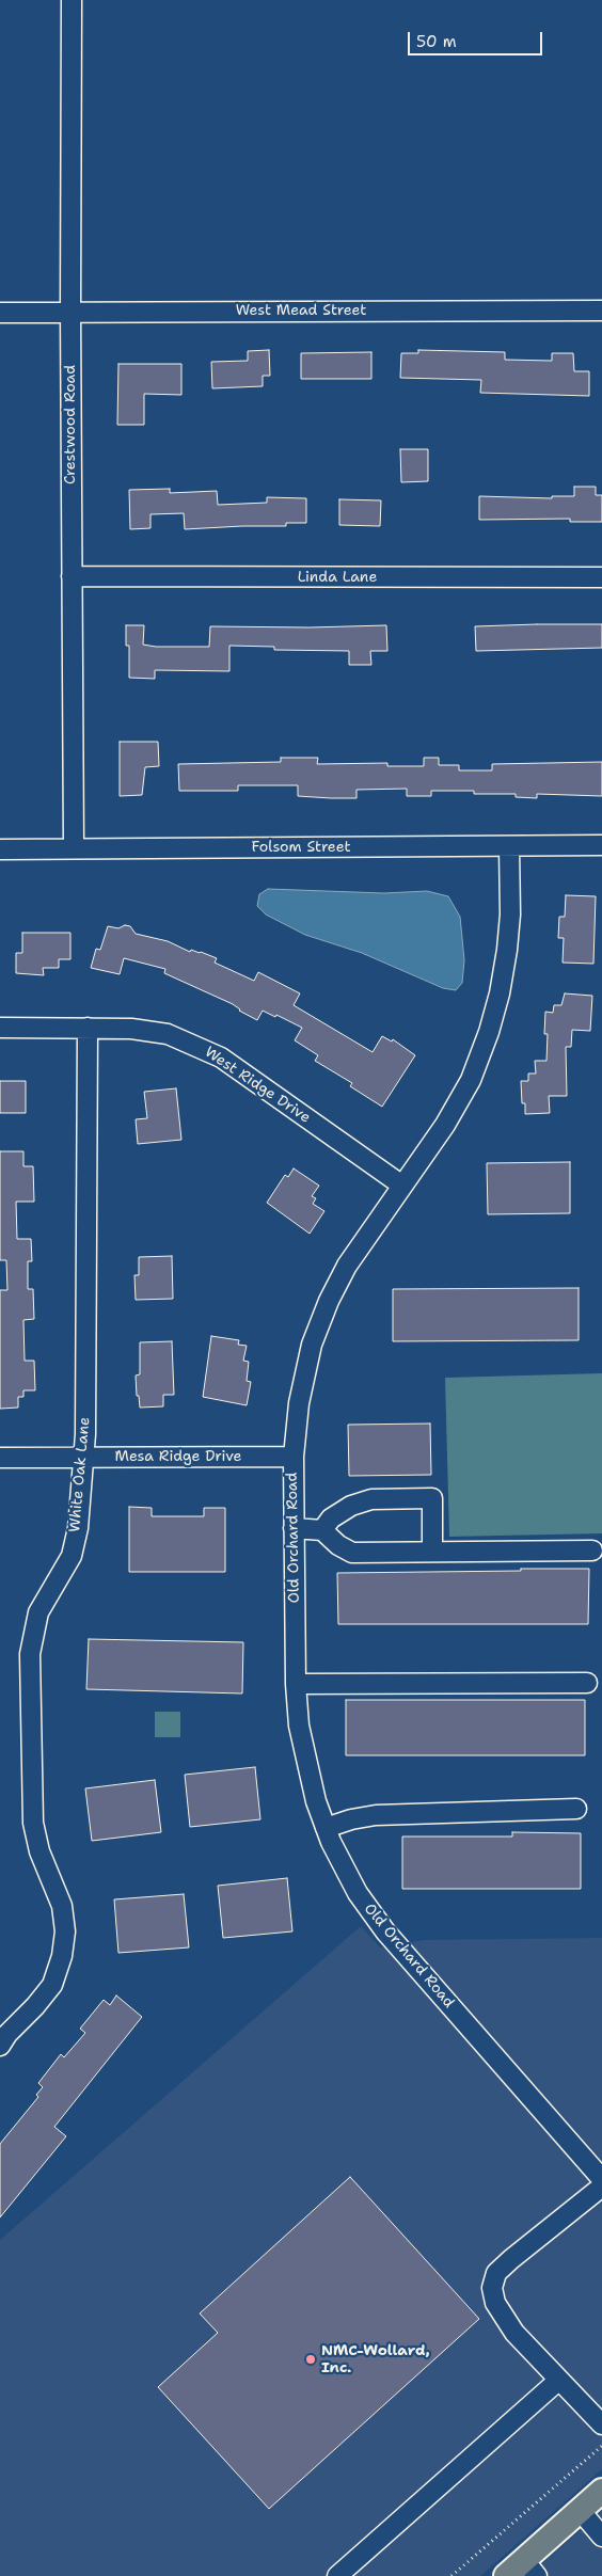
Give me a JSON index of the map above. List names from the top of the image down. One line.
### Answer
{"streets":{"street":["West Mead Street","Crestwood Road","Linda Lane","Folsom Street","West Ridge Drive","Mesa Ridge Drive","White Oak Lane","Old Orchard Road"]},"crossings":[["West Mead Street","Crestwood Road"],["Crestwood Road","Linda Lane"],["Crestwood Road","Folsom Street"],["Folsom Street","Old Orchard Road"],["West Ridge Drive","White Oak Lane"],["West Ridge Drive","Old Orchard Road"],["Mesa Ridge Drive","White Oak Lane"],["Mesa Ridge Drive","Old Orchard Road"]],"places":["NMC-Wollard, Inc."],"scale_bar":"50 m"}
